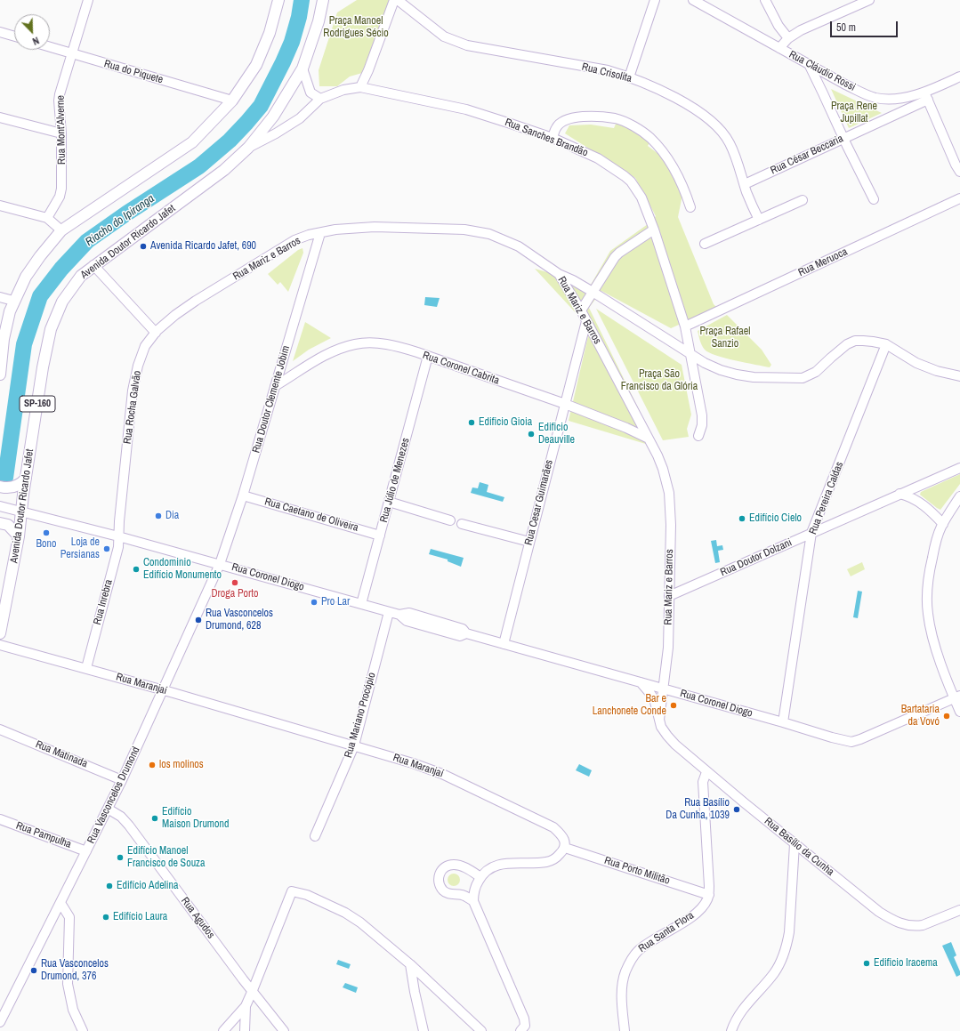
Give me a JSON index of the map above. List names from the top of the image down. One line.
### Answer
{"streets":{"main road":["Avenida Doutor Ricardo Jafet","SP-160"],"street":["Rua Cláudio Rossi","Rua do Piquete","Rua Crisolita","Rua Mont'Alverne","Rua Sanches Brandão","Rua César Beccaria","Rua Mariz e Barros","Rua Meruoca","Rua Coronel Cabrita","Rua Doutor Clemente Jobim","Rua Rocha Galvão","Rua Júlio de Menezes","Rua Pereira Caldas","Rua Cesar Guimarães","Rua Caetano de Oliveira","Rua Doutor Dolzani","Rua Coronel Diogo","Rua Inrebra","Rua Maranjaí","Rua Mariano Procópio","Rua Matinada","Rua Vasconcelos Drumond","Rua Pampulha","Rua Basílio da Cunha","Rua Porto Militão","Rua Agudos","Rua Santa Flora"]},"crossings":[["Rua Cláudio Rossi","Rua César Beccaria"],["Rua do Piquete","Rua Mont'Alverne"],["Rua Crisolita","Rua César Beccaria"],["Rua Sanches Brandão","Avenida Doutor Ricardo Jafet"],["Rua Sanches Brandão","Rua Meruoca"],["Avenida Doutor Ricardo Jafet","Rua Coronel Diogo"],["Rua Mariz e Barros","Rua Coronel Cabrita"],["Rua Mariz e Barros","Rua Doutor Clemente Jobim"],["Rua Mariz e Barros","Rua Rocha Galvão"],["Rua Mariz e Barros","Rua Cesar Guimarães"],["Rua Mariz e Barros","Rua Doutor Dolzani"],["Rua Mariz e Barros","Rua Coronel Diogo"],["Rua Coronel Cabrita","Rua Doutor Clemente Jobim"],["Rua Coronel Cabrita","Rua Júlio de Menezes"],["Rua Coronel Cabrita","Rua Cesar Guimarães"],["Rua Doutor Clemente Jobim","Rua Caetano de Oliveira"],["Rua Doutor Clemente Jobim","Rua Coronel Diogo"],["Rua Doutor Clemente Jobim","Rua Vasconcelos Drumond"],["Rua Rocha Galvão","Rua Coronel Diogo"],["Rua Rocha Galvão","Rua Inrebra"],["Rua Júlio de Menezes","Rua Caetano de Oliveira"],["Rua Júlio de Menezes","Rua Coronel Diogo"],["Rua Pereira Caldas","Rua Doutor Dolzani"],["Rua Pereira Caldas","Rua Coronel Diogo"],["Rua Cesar Guimarães","Rua Coronel Diogo"],["Rua Coronel Diogo","Rua Inrebra"],["Rua Coronel Diogo","Rua Mariano Procópio"],["Rua Coronel Diogo","Rua Vasconcelos Drumond"],["Rua Coronel Diogo","Rua Basílio da Cunha"],["Rua Inrebra","Rua Maranjaí"],["Rua Maranjaí","Rua Mariano Procópio"],["Rua Maranjaí","Rua Vasconcelos Drumond"],["Rua Maranjaí","Rua Porto Militão"],["Rua Matinada","Rua Vasconcelos Drumond"],["Rua Vasconcelos Drumond","Rua Pampulha"],["Rua Vasconcelos Drumond","Rua Agudos"],["Rua Porto Militão","Rua Santa Flora"]],"water":["Riacho do Ipiranga"],"parks":["Praça Manoel Rodrigues Sécio","Praça Rene Jupillat","Praça Rafael Sanzio","Praça São Francisco da Glória"],"places":["Avenida Ricardo Jafet, 690","Edificio Gioia","Edificio Deauville","Dia","Edifício Cielo","Bono","Loja de Persianas","Condominio Edifício Monumento","Droga Porto","Pro Lar","Rua Vasconcelos Drumond, 628","Bar e Lanchonete Conde","Bartataria da Vovó","los molinos","Rua Basílio Da Cunha, 1039","Edifício Maison Drumond","Edifício Manoel Francisco de Souza","Edifício Adelina","Edifício Laura","Edificio Iracema","Rua Vasconcelos Drumond, 376"],"scale_bar":"50 m","north":"bottom right"}
